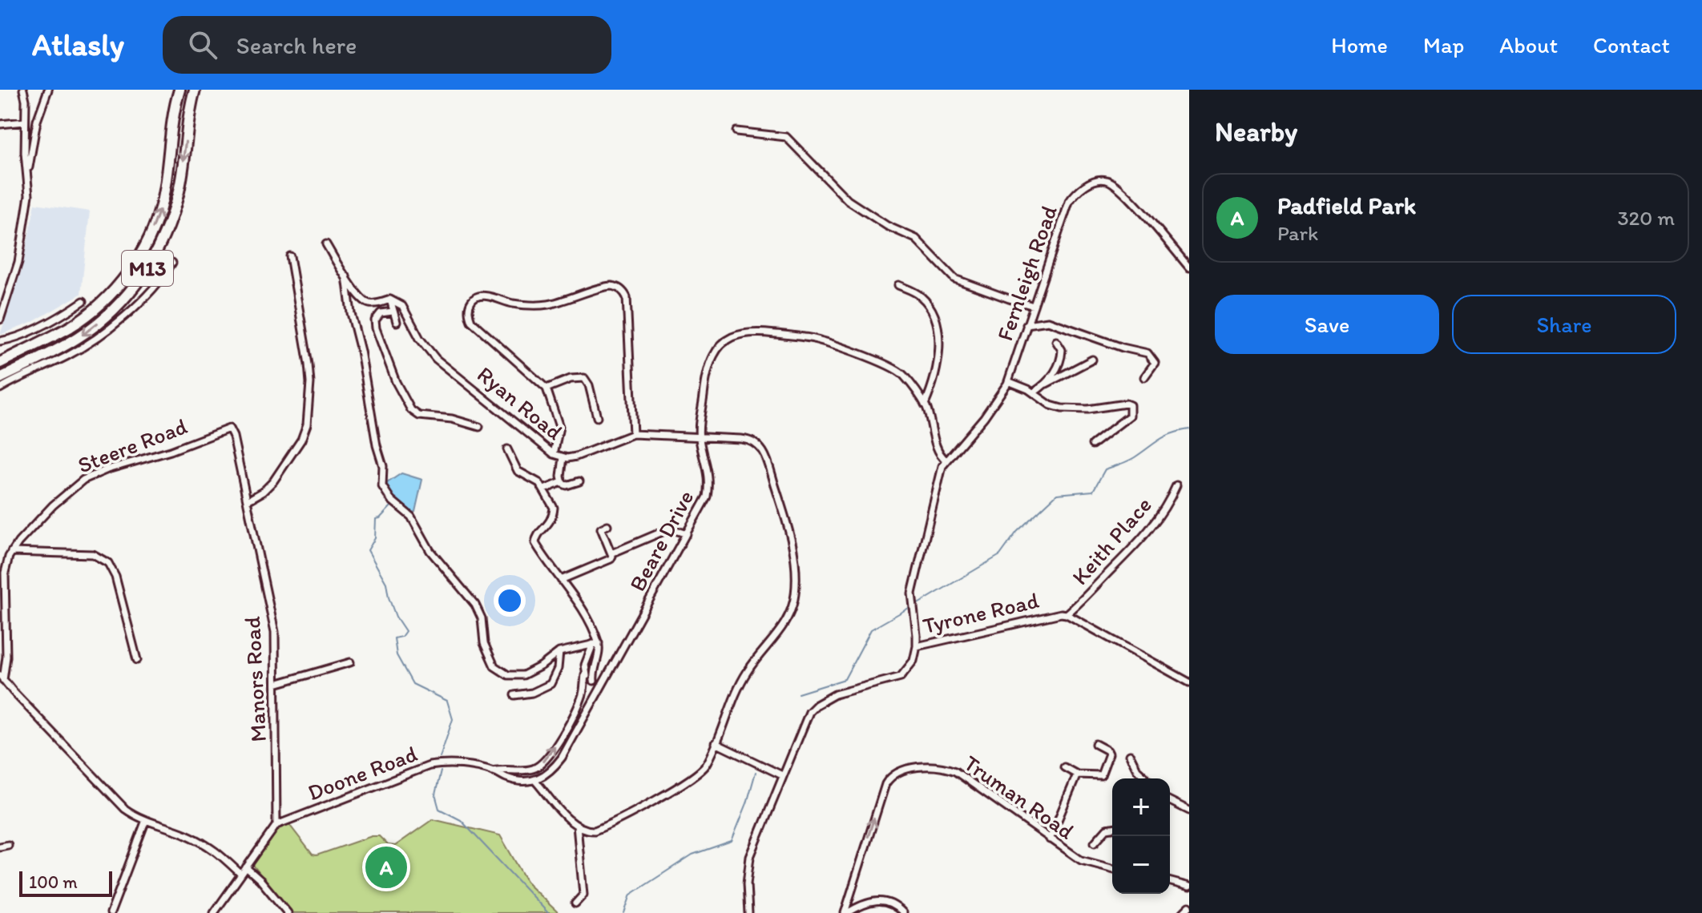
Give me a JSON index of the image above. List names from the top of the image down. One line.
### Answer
{"streets":{"highway":["M13"],"street":["Fernleigh Road","Ryan Road","Steere Road","Beare Drive","Keith Place","Tyrone Road","Manors Road","Doone Road","Truman Road"]},"crossings":[["Ryan Road","Beare Drive"],["Steere Road","Manors Road"],["Beare Drive","Doone Road"],["Keith Place","Tyrone Road"],["Manors Road","Doone Road"]],"scale_bar":"100 m","page":{"header":"Atlasly","search":"Search here","nav":["Home","Map","About","Contact"],"heading":"Nearby","list":[{"mark":"A","name":"Padfield Park","note":"Park","value":"320 m"}],"buttons":["Save","Share"],"map_buttons":["+","−"],"pins":"A","scale":"100 m"}}
